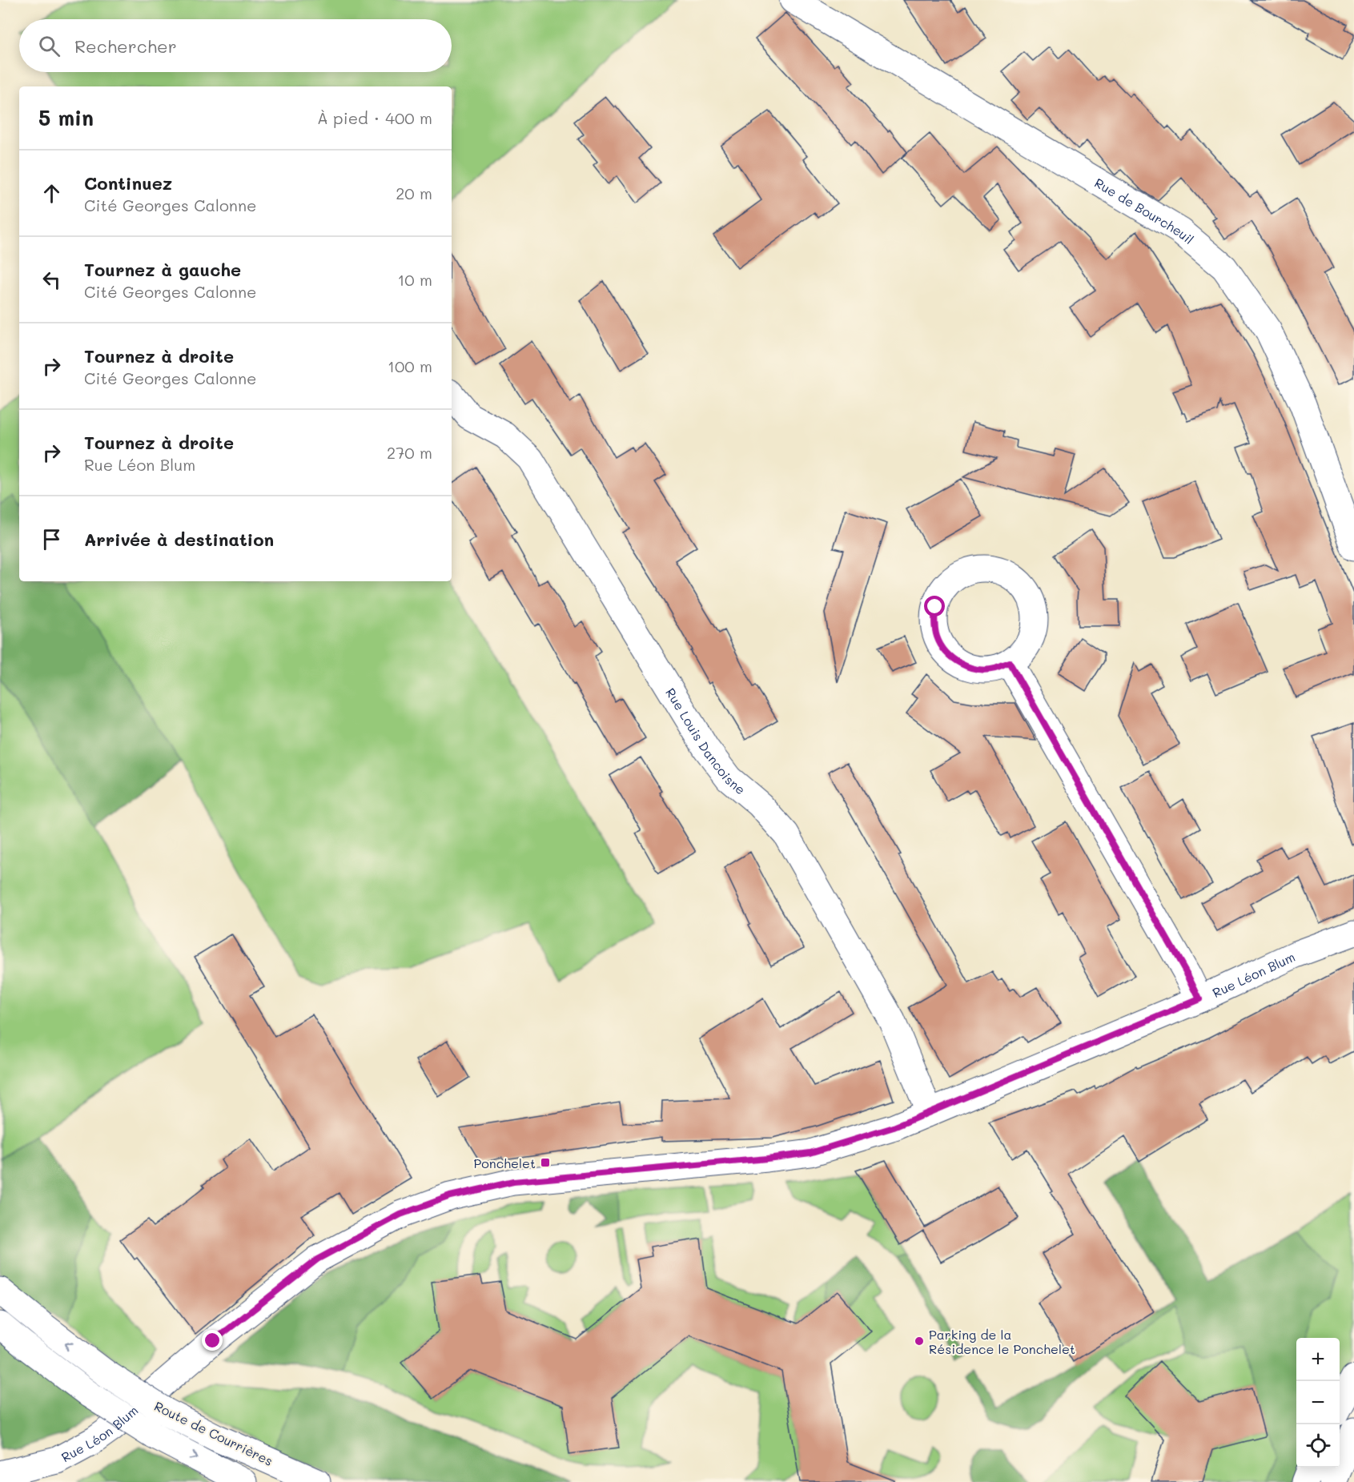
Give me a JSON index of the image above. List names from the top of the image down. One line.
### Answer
{"streets":{"street":["Rue de Bourcheuil","Rue Louis Dancoisne","Rue Léon Blum","Route de Courrières"]},"crossings":[["Rue Louis Dancoisne","Rue Léon Blum"]],"places":{"transit":["Ponchelet"],"other":["Parking de la Résidence le Ponchelet"]},"page":{"search":"Rechercher","heading":["5 min","À pied · 400 m"],"list":[["Continuez","Cité Georges Calonne","20 m"],["Tournez à gauche","Cité Georges Calonne","10 m"],["Tournez à droite","Cité Georges Calonne","100 m"],["Tournez à droite","Rue Léon Blum","270 m"],"Arrivée à destination"],"map_buttons":["+","−"]}}
